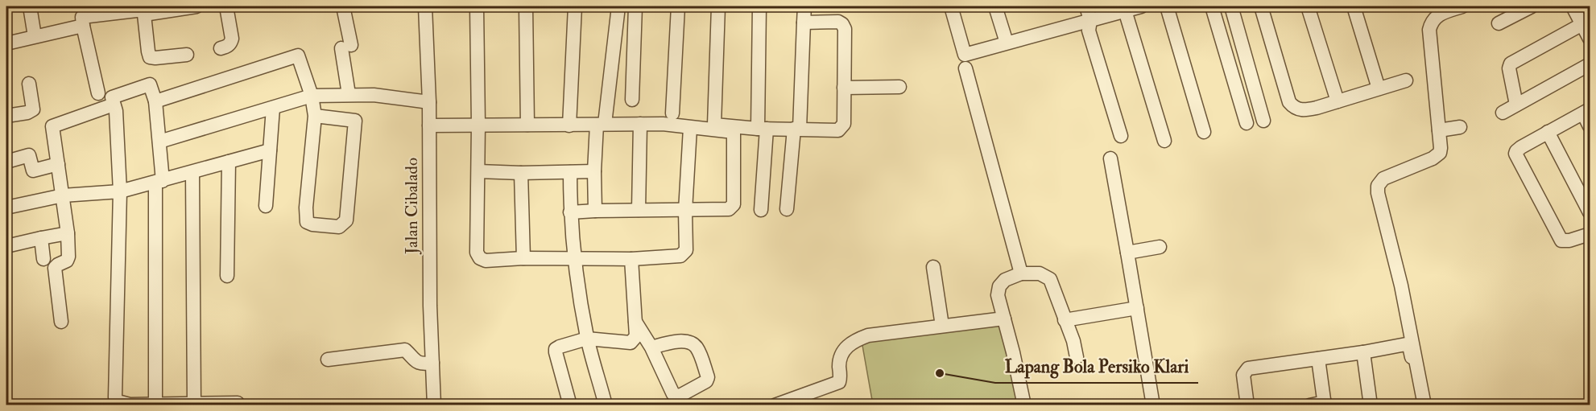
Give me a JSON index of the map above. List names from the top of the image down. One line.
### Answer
{"streets":{"street":["Jalan Cibalado"]},"places":["Lapang Bola Persiko Klari"]}
